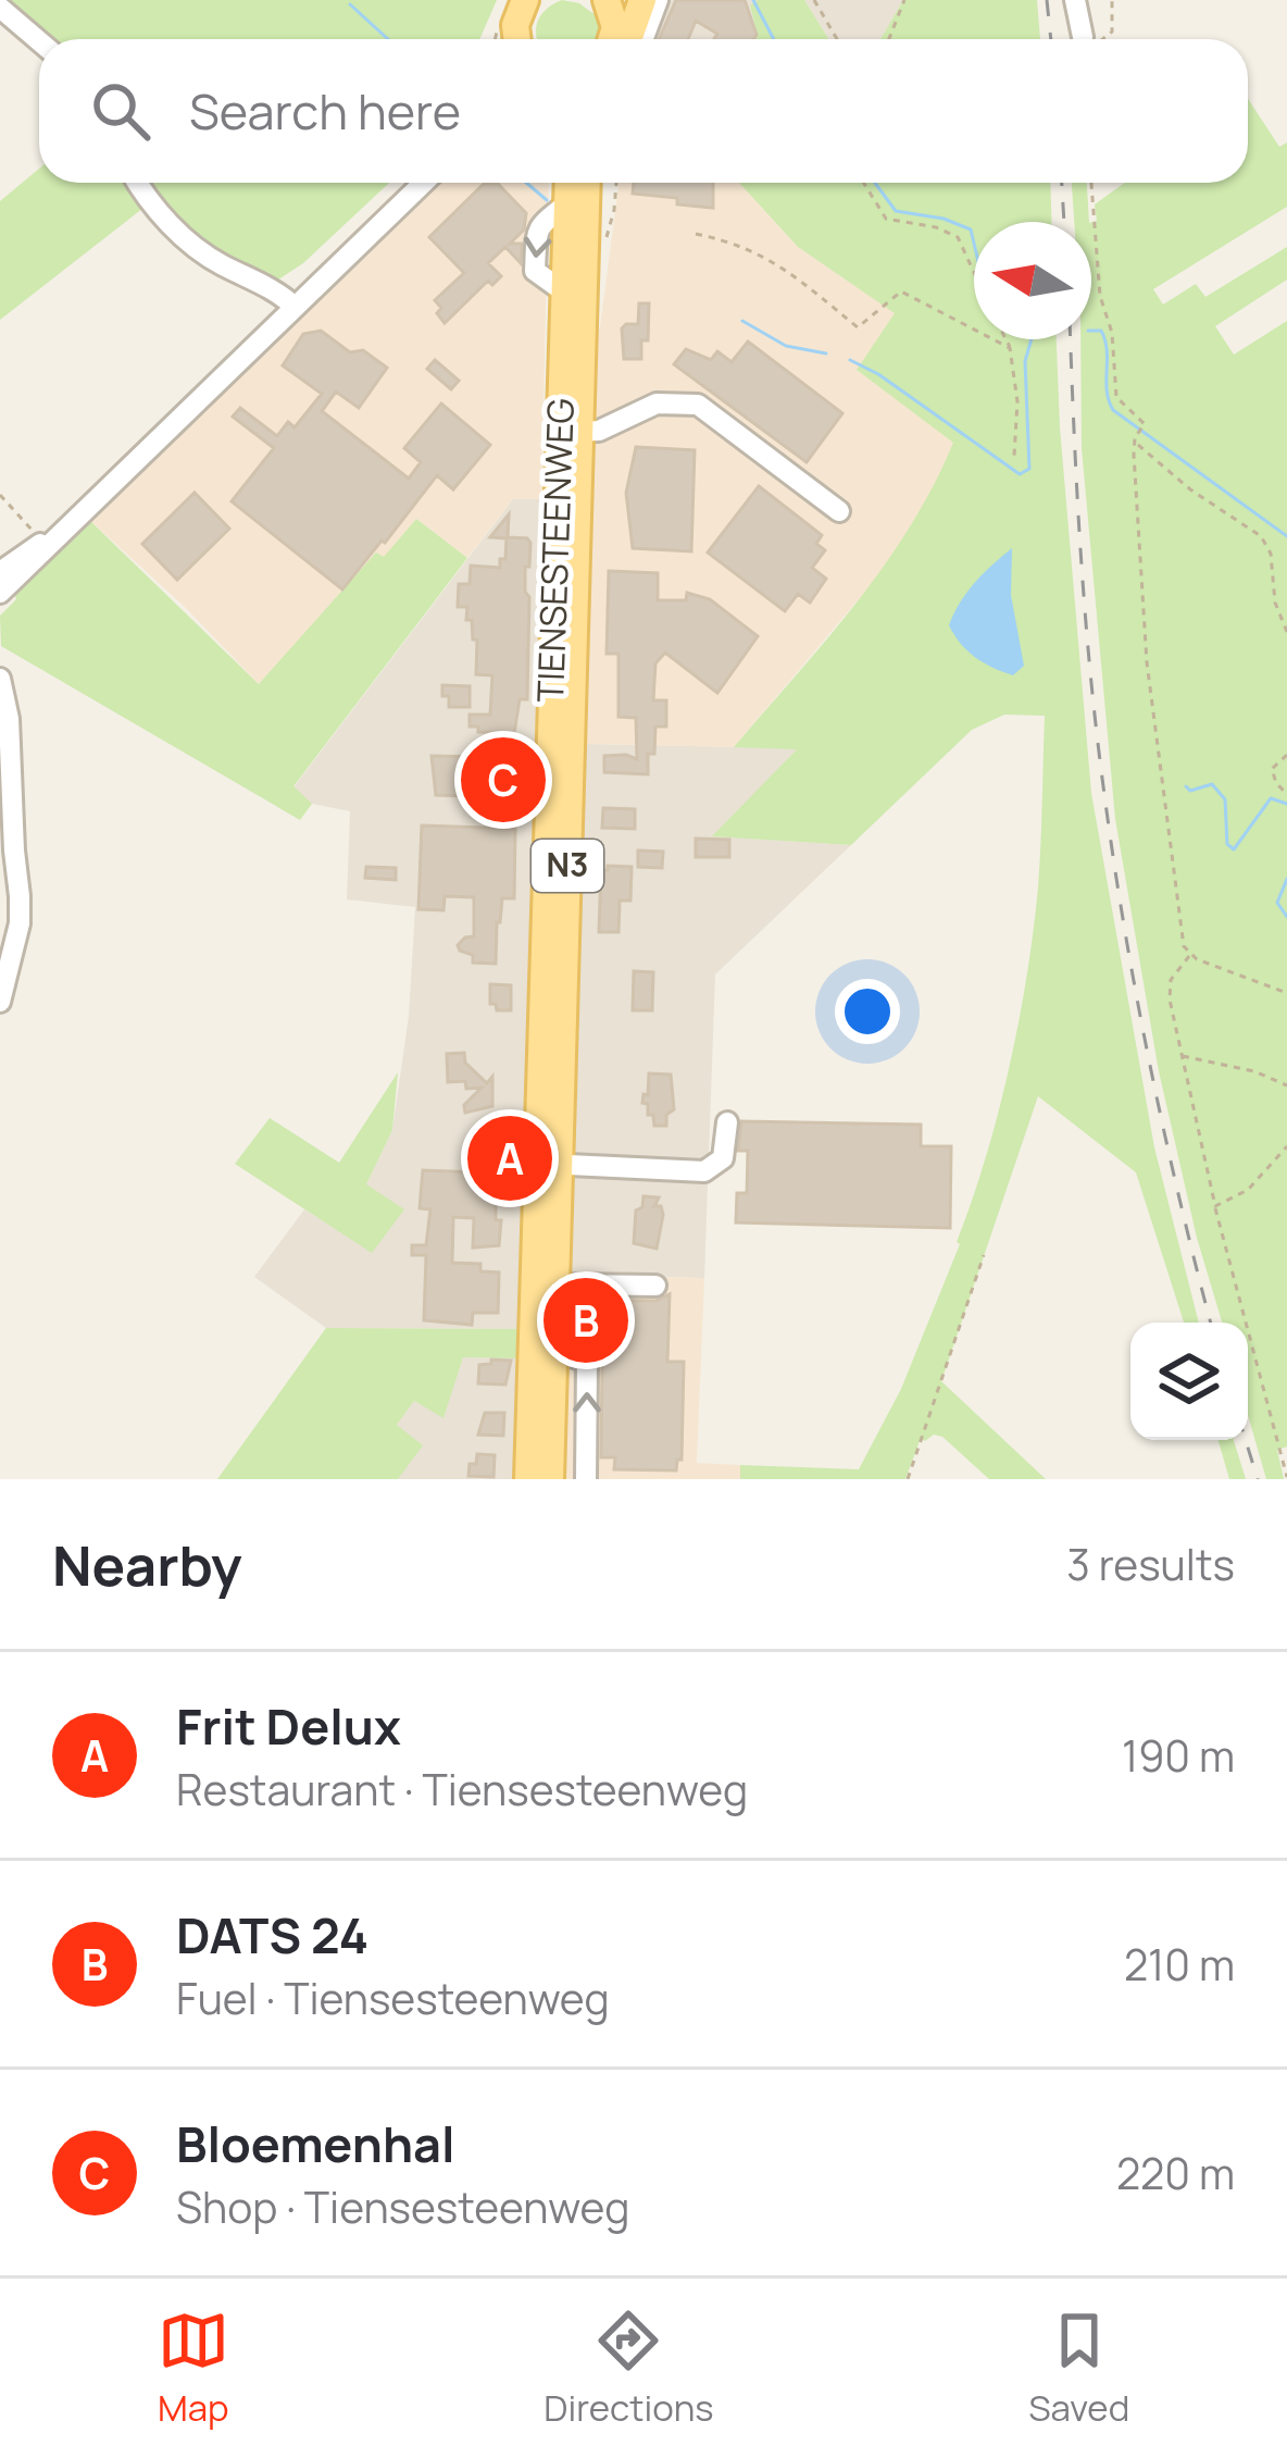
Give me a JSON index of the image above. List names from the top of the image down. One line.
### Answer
{"streets":{"main road":["TIENSESTEENWEG","N3"]},"north":"left","page":{"search":"Search here","pins":["C","A","B"],"heading":["Nearby","3 results"],"list":[{"mark":"A","name":"Frit Delux","note":"Restaurant · Tiensesteenweg","value":"190 m"},{"mark":"B","name":"DATS 24","note":"Fuel · Tiensesteenweg","value":"210 m"},{"mark":"C","name":"Bloemenhal","note":"Shop · Tiensesteenweg","value":"220 m"}],"nav":["Map","Directions","Saved"]}}
